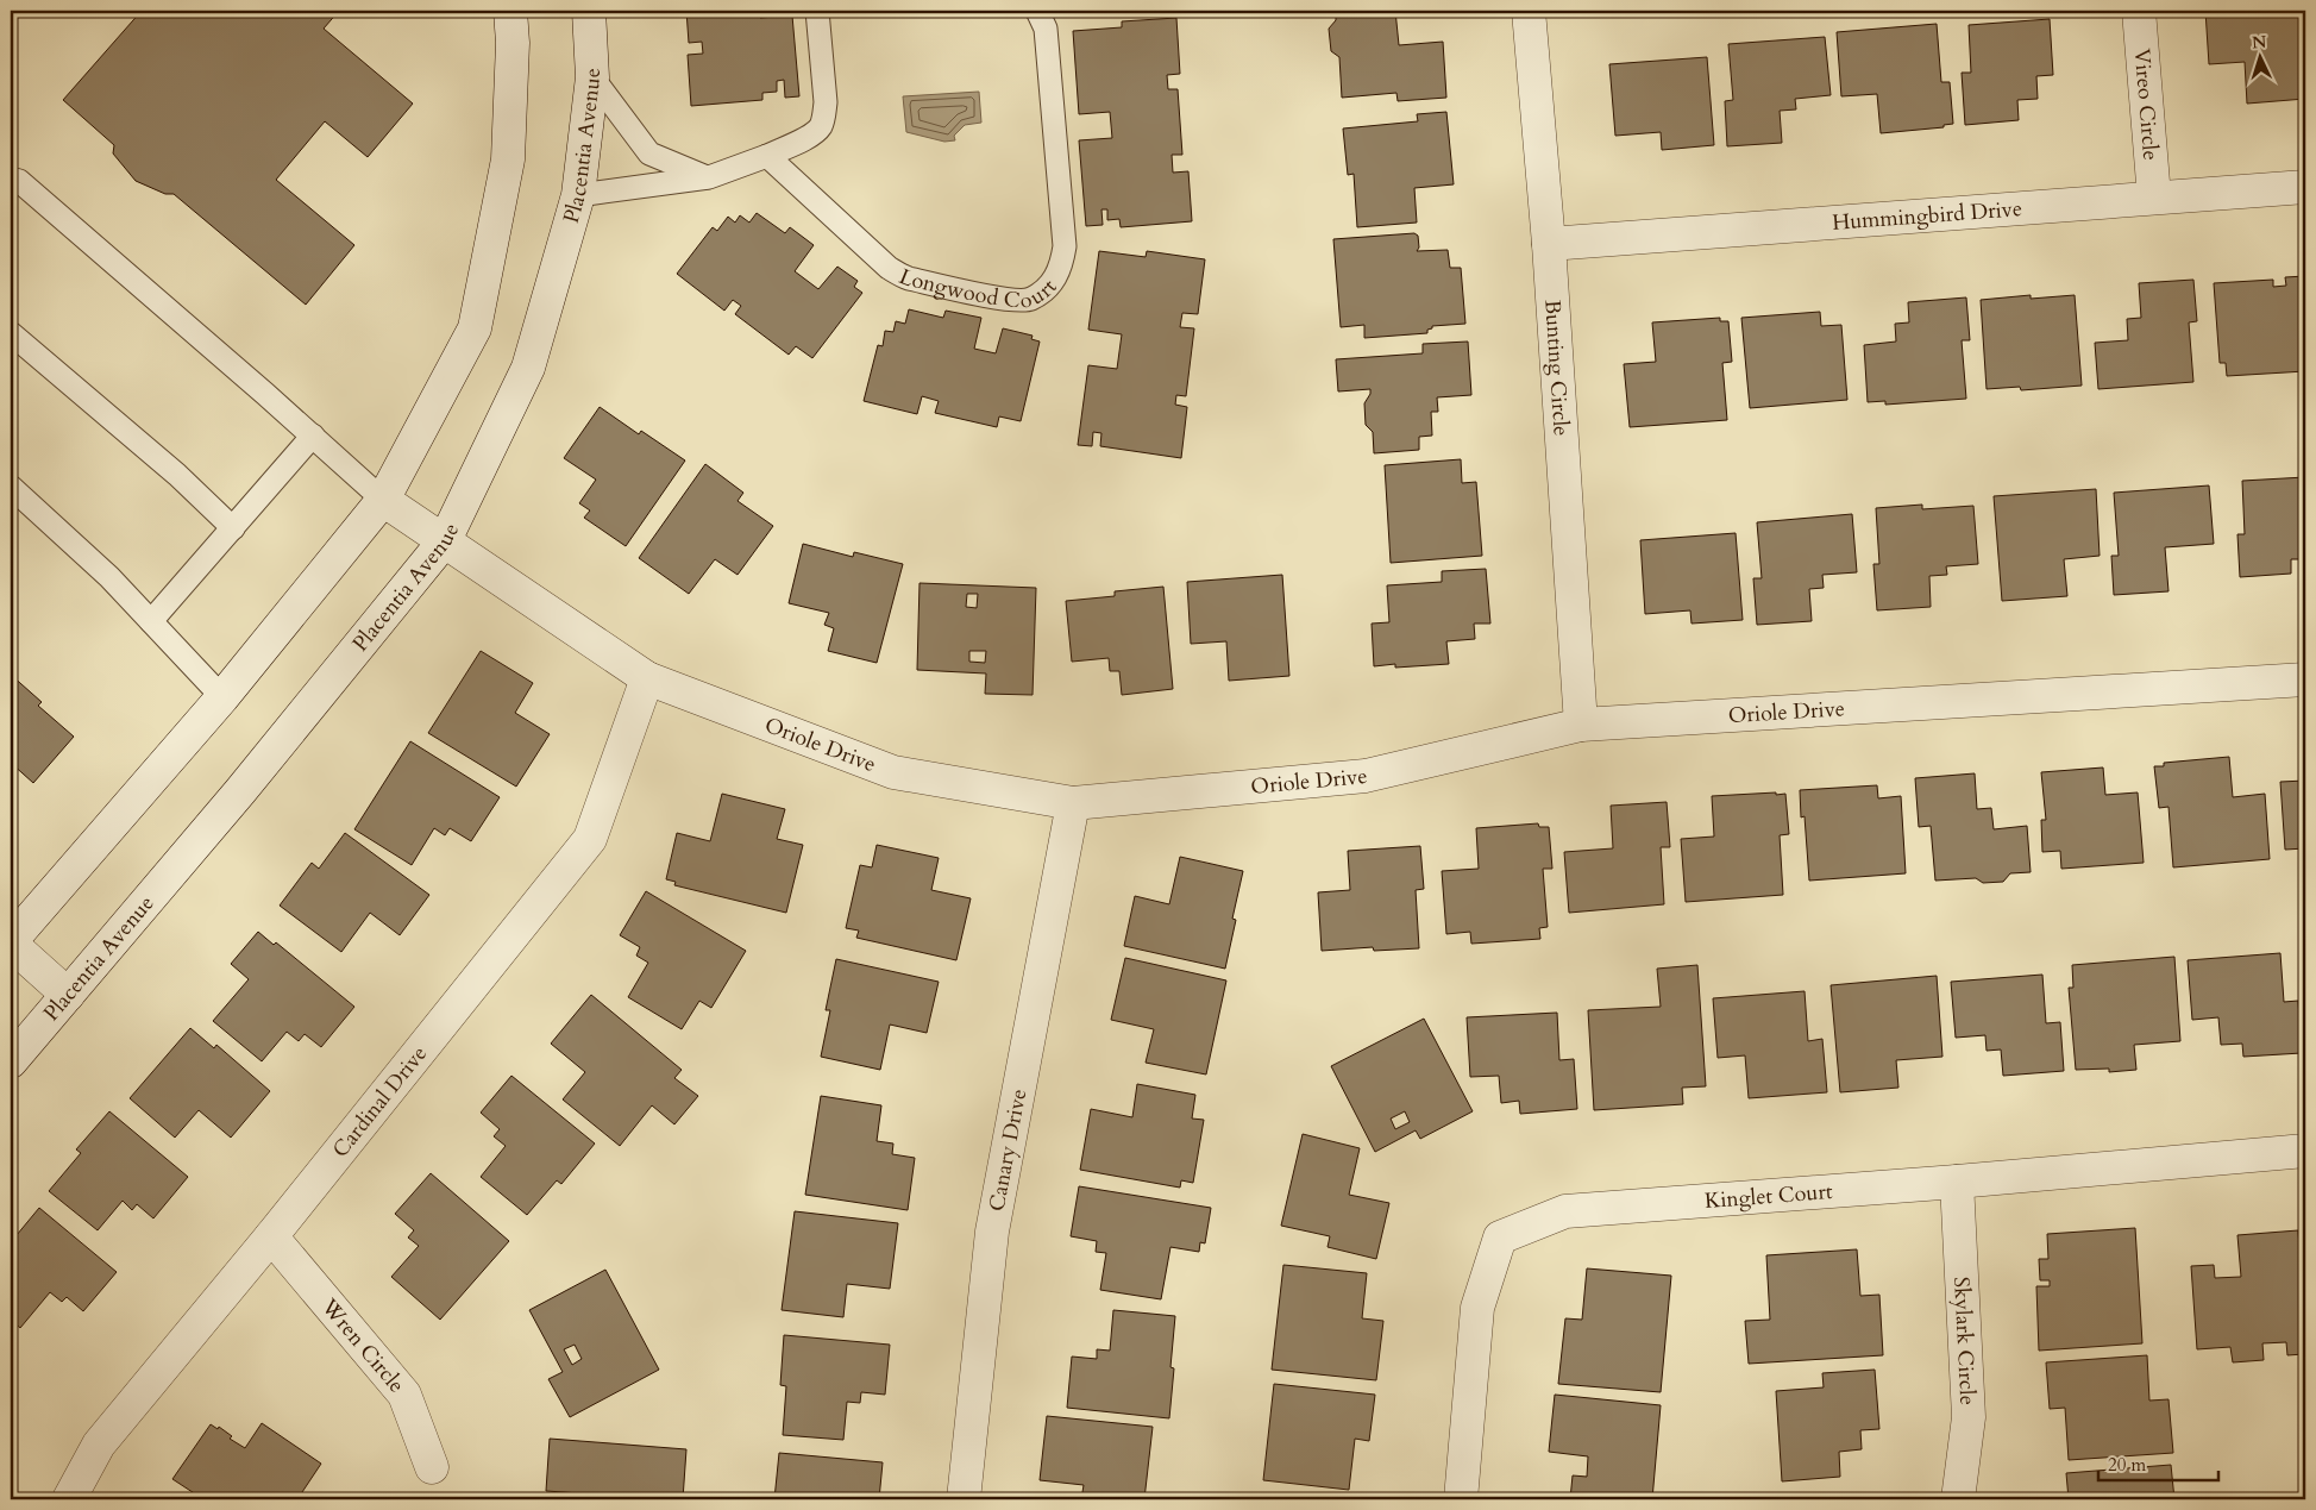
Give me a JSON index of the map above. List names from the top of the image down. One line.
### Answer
{"streets":{"street":["Vireo Circle","Placentia Avenue","Hummingbird Drive","Bunting Circle","Oriole Drive","Cardinal Drive","Canary Drive","Kinglet Court","Skylark Circle","Wren Circle"],"lane":["Longwood Court"]},"crossings":[["Vireo Circle","Hummingbird Drive"],["Placentia Avenue","Oriole Drive"],["Hummingbird Drive","Bunting Circle"],["Bunting Circle","Oriole Drive"],["Oriole Drive","Cardinal Drive"],["Oriole Drive","Canary Drive"],["Cardinal Drive","Wren Circle"],["Kinglet Court","Skylark Circle"]],"scale_bar":"20 m","north":"top"}
